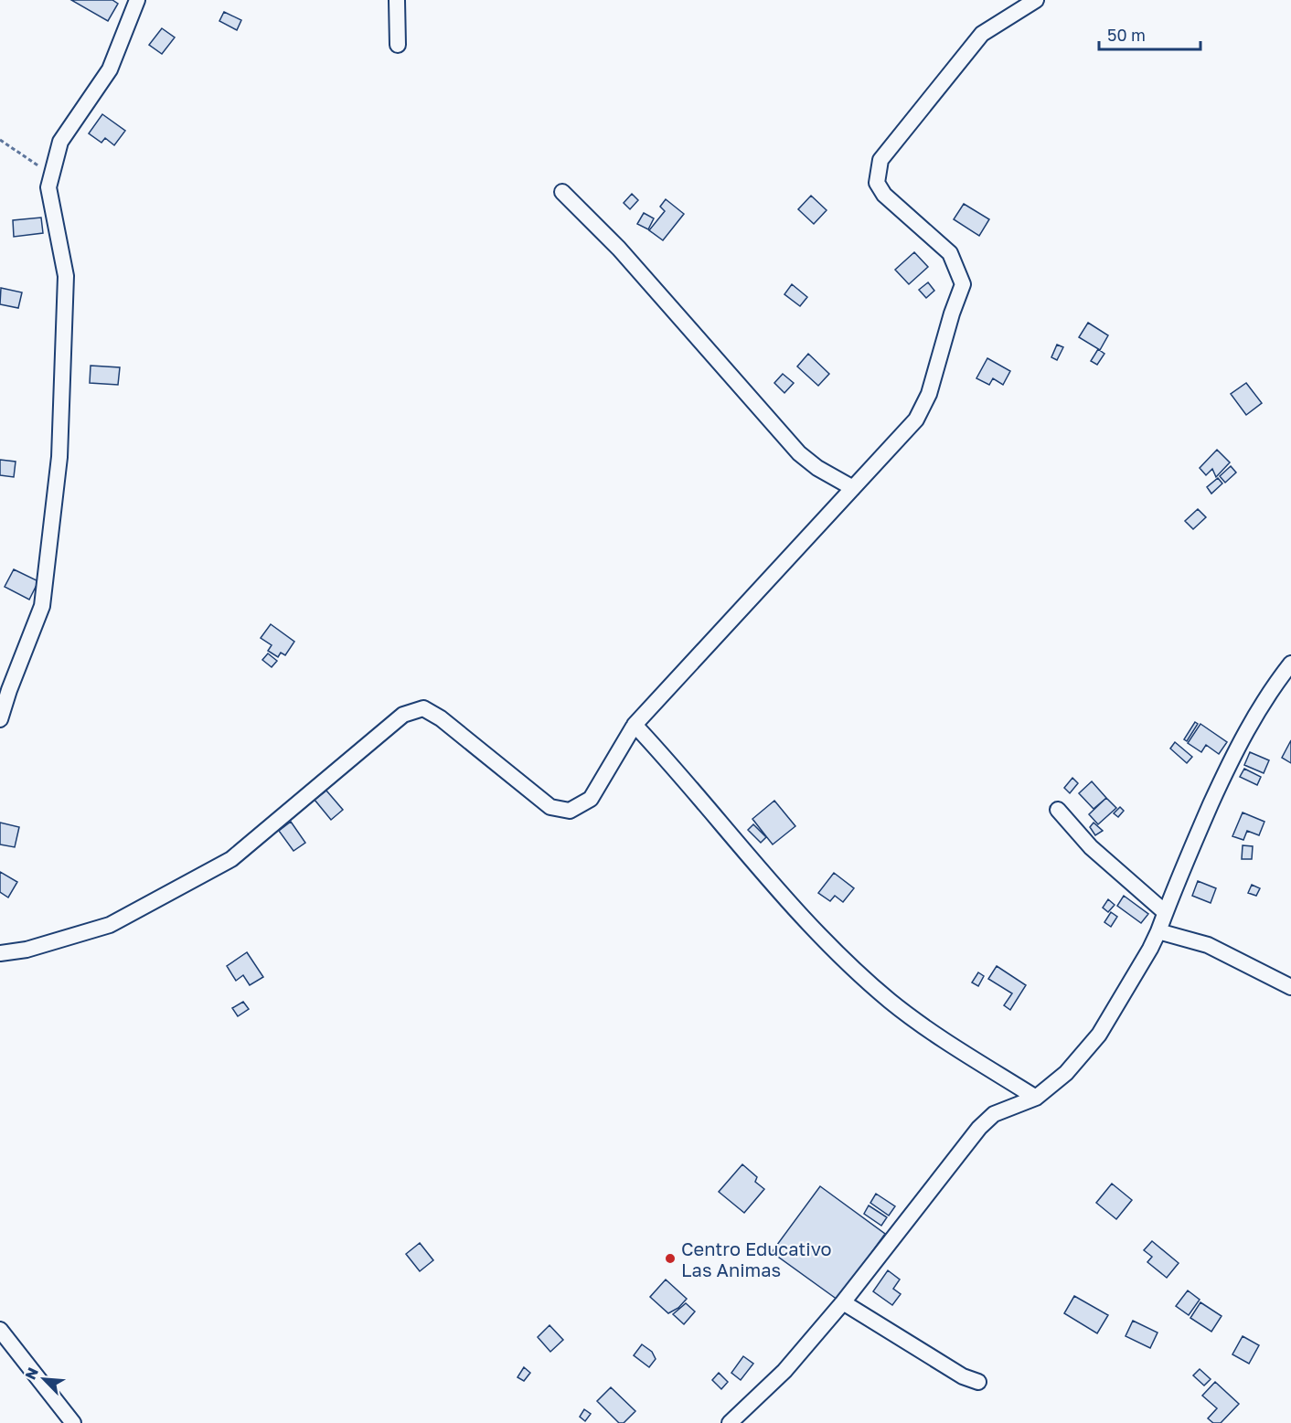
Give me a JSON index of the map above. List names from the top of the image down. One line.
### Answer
{"places":["Centro Educativo Las Animas"],"scale_bar":"50 m","north":"top left"}
